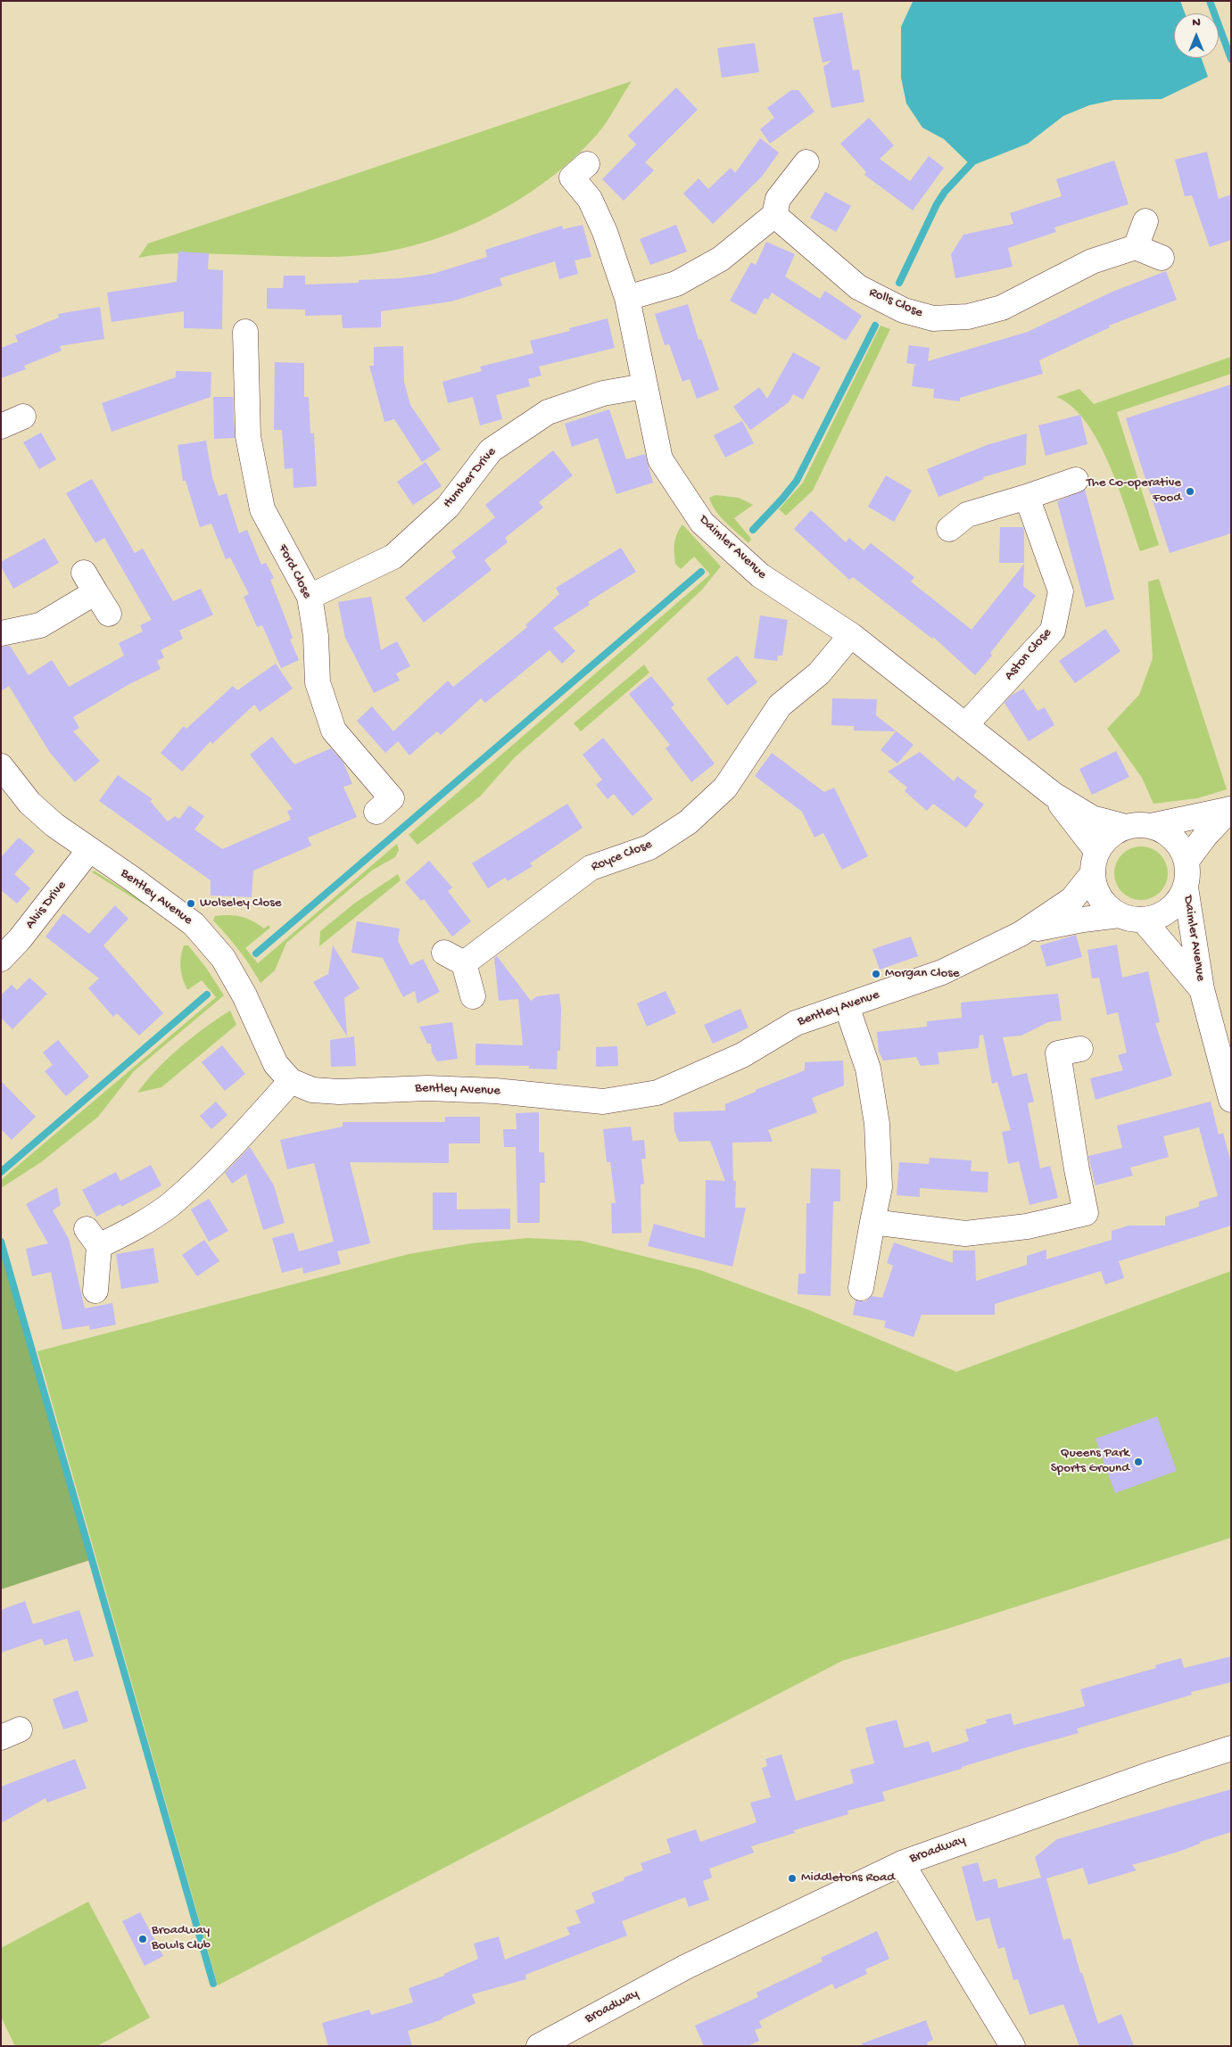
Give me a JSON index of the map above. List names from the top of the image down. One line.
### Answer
{"streets":{"street":["Rolls Close","Humber Drive","Daimler Avenue","Ford Close","Aston Close","Royce Close","Bentley Avenue","Alvis Drive","Broadway"]},"crossings":[["Humber Drive","Daimler Avenue"],["Humber Drive","Ford Close"],["Daimler Avenue","Aston Close"],["Daimler Avenue","Royce Close"],["Daimler Avenue","Bentley Avenue"],["Bentley Avenue","Alvis Drive"]],"places":["The Co-operative Food","Wolseley Close","Morgan Close","Queens Park Sports Ground","Middletons Road","Broadway Bowls Club"],"north":"top"}
